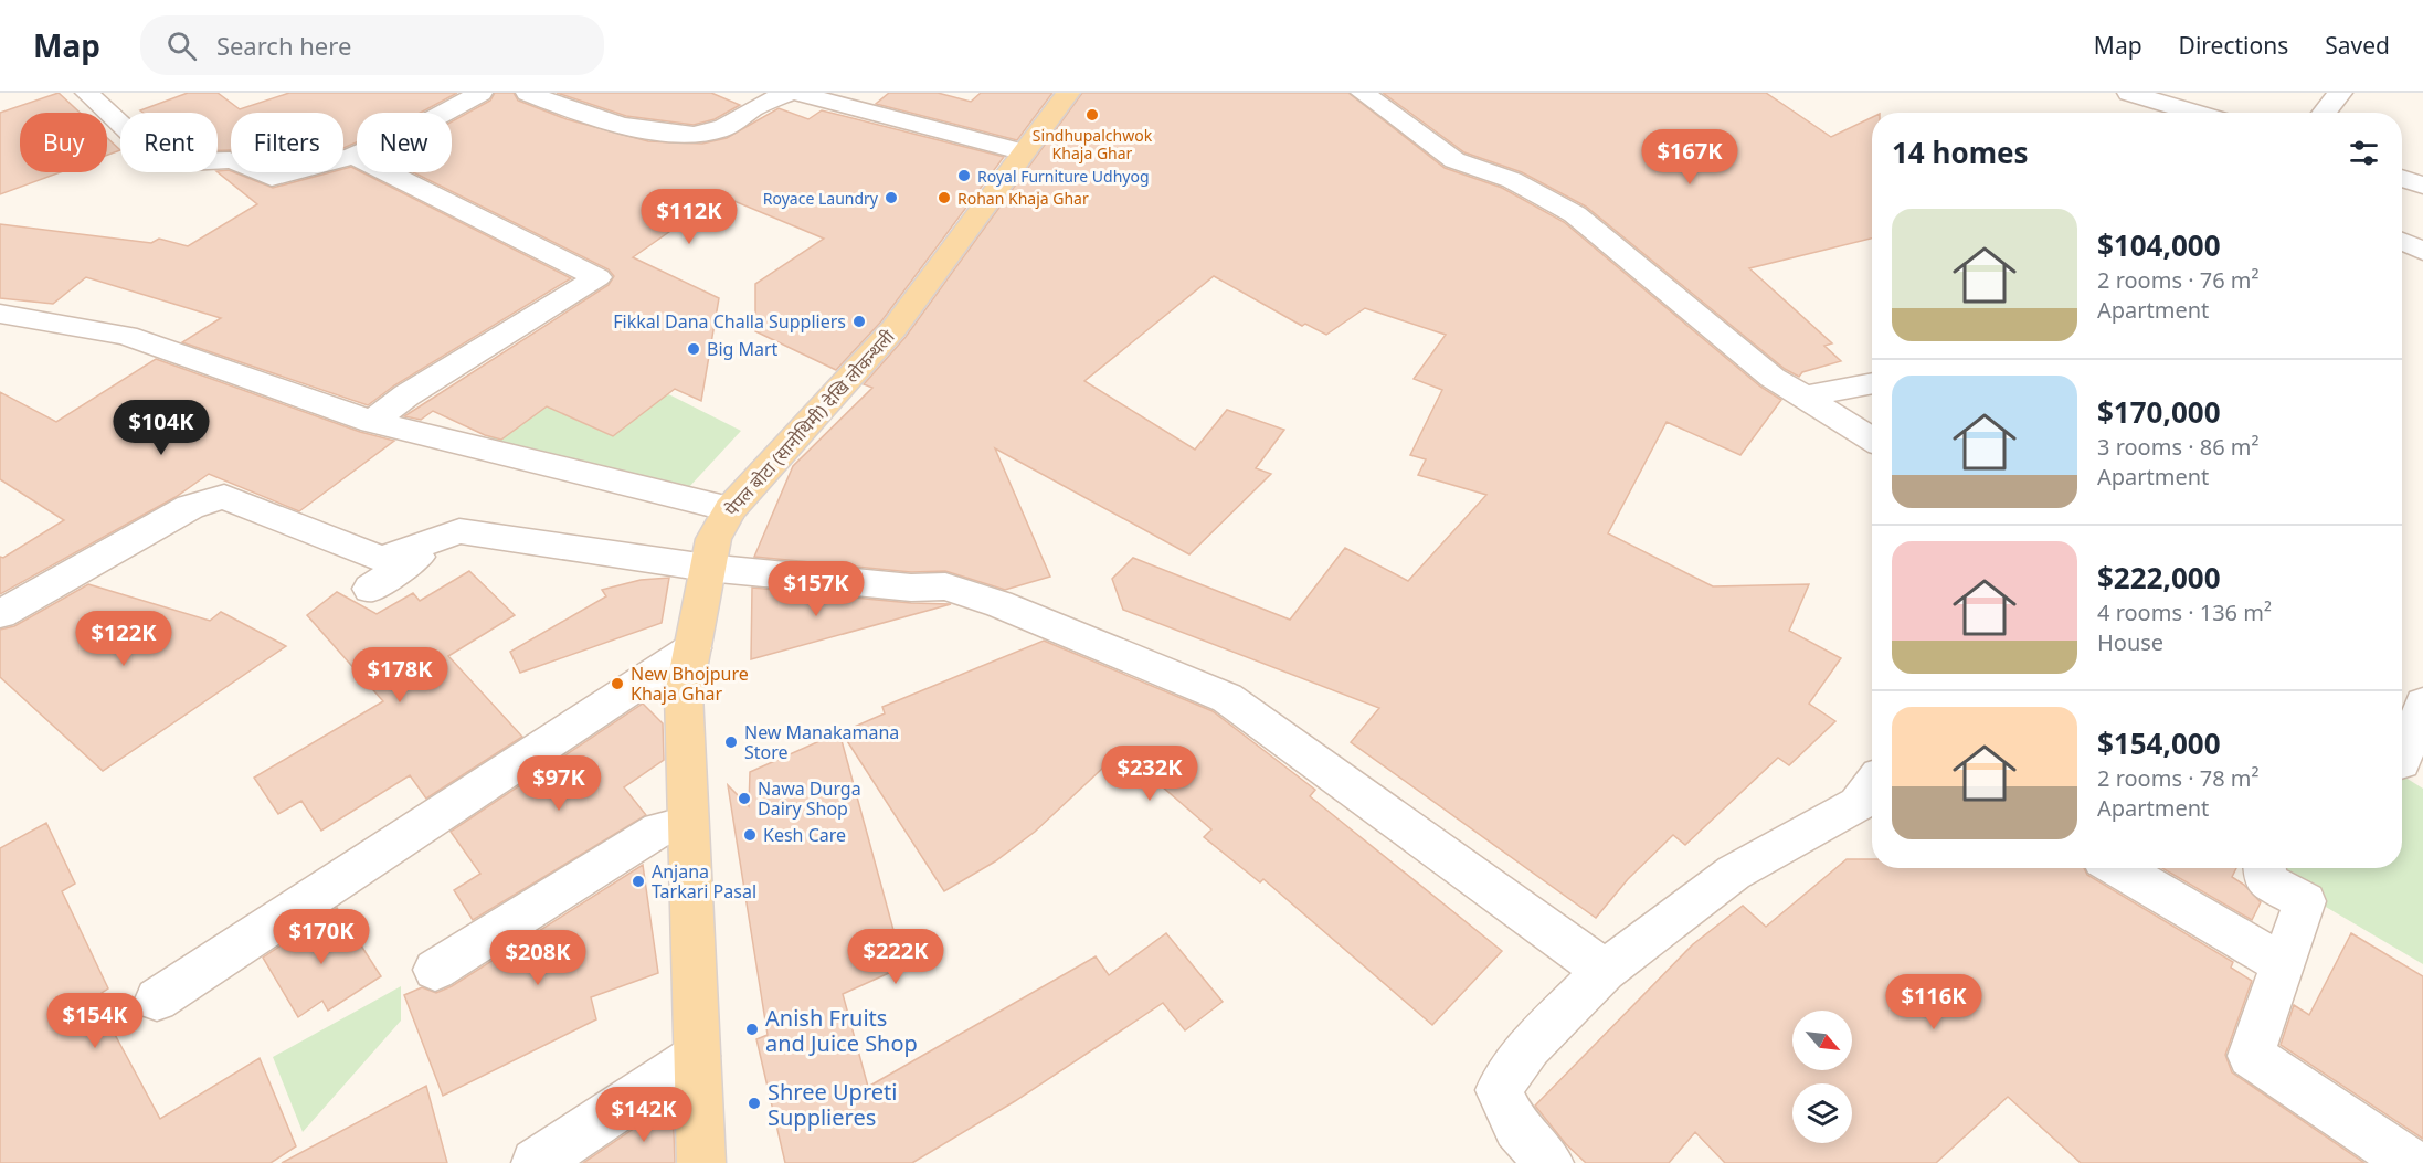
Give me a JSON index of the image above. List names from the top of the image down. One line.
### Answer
{"streets":{"main road":["पेपल बोटा (सानोथिमी) देखि लोकन्थली"]},"places":["Sindhupalchwok Khaja Ghar","Royal Furniture Udhyog","Royace Laundry","Rohan Khaja Ghar","Fikkal Dana Challa Suppliers","Big Mart","New Bhojpure Khaja Ghar","New Manakamana Store","Nawa Durga Dairy Shop","Kesh Care","Anjana Tarkari Pasal","Anish Fruits and Juice Shop","Shree Upreti Supplieres"],"north":"bottom right","page":{"header":"Map","search":"Search here","nav":["Map","Directions","Saved"],"chip":["Buy","Rent","Filters","New"],"heading":"14 homes","price":["$167K","$112K","$104K","$157K","$122K","$178K","$232K","$97K","$170K","$222K","$208K","$116K","$154K","$142K"],"list":[{"name":"$104,000","note":"2 rooms · 76 m² · Apartment"},{"name":"$170,000","note":"3 rooms · 86 m² · Apartment"},{"name":"$222,000","note":"4 rooms · 136 m² · House"},{"name":"$154,000","note":"2 rooms · 78 m² · Apartment"}]}}
